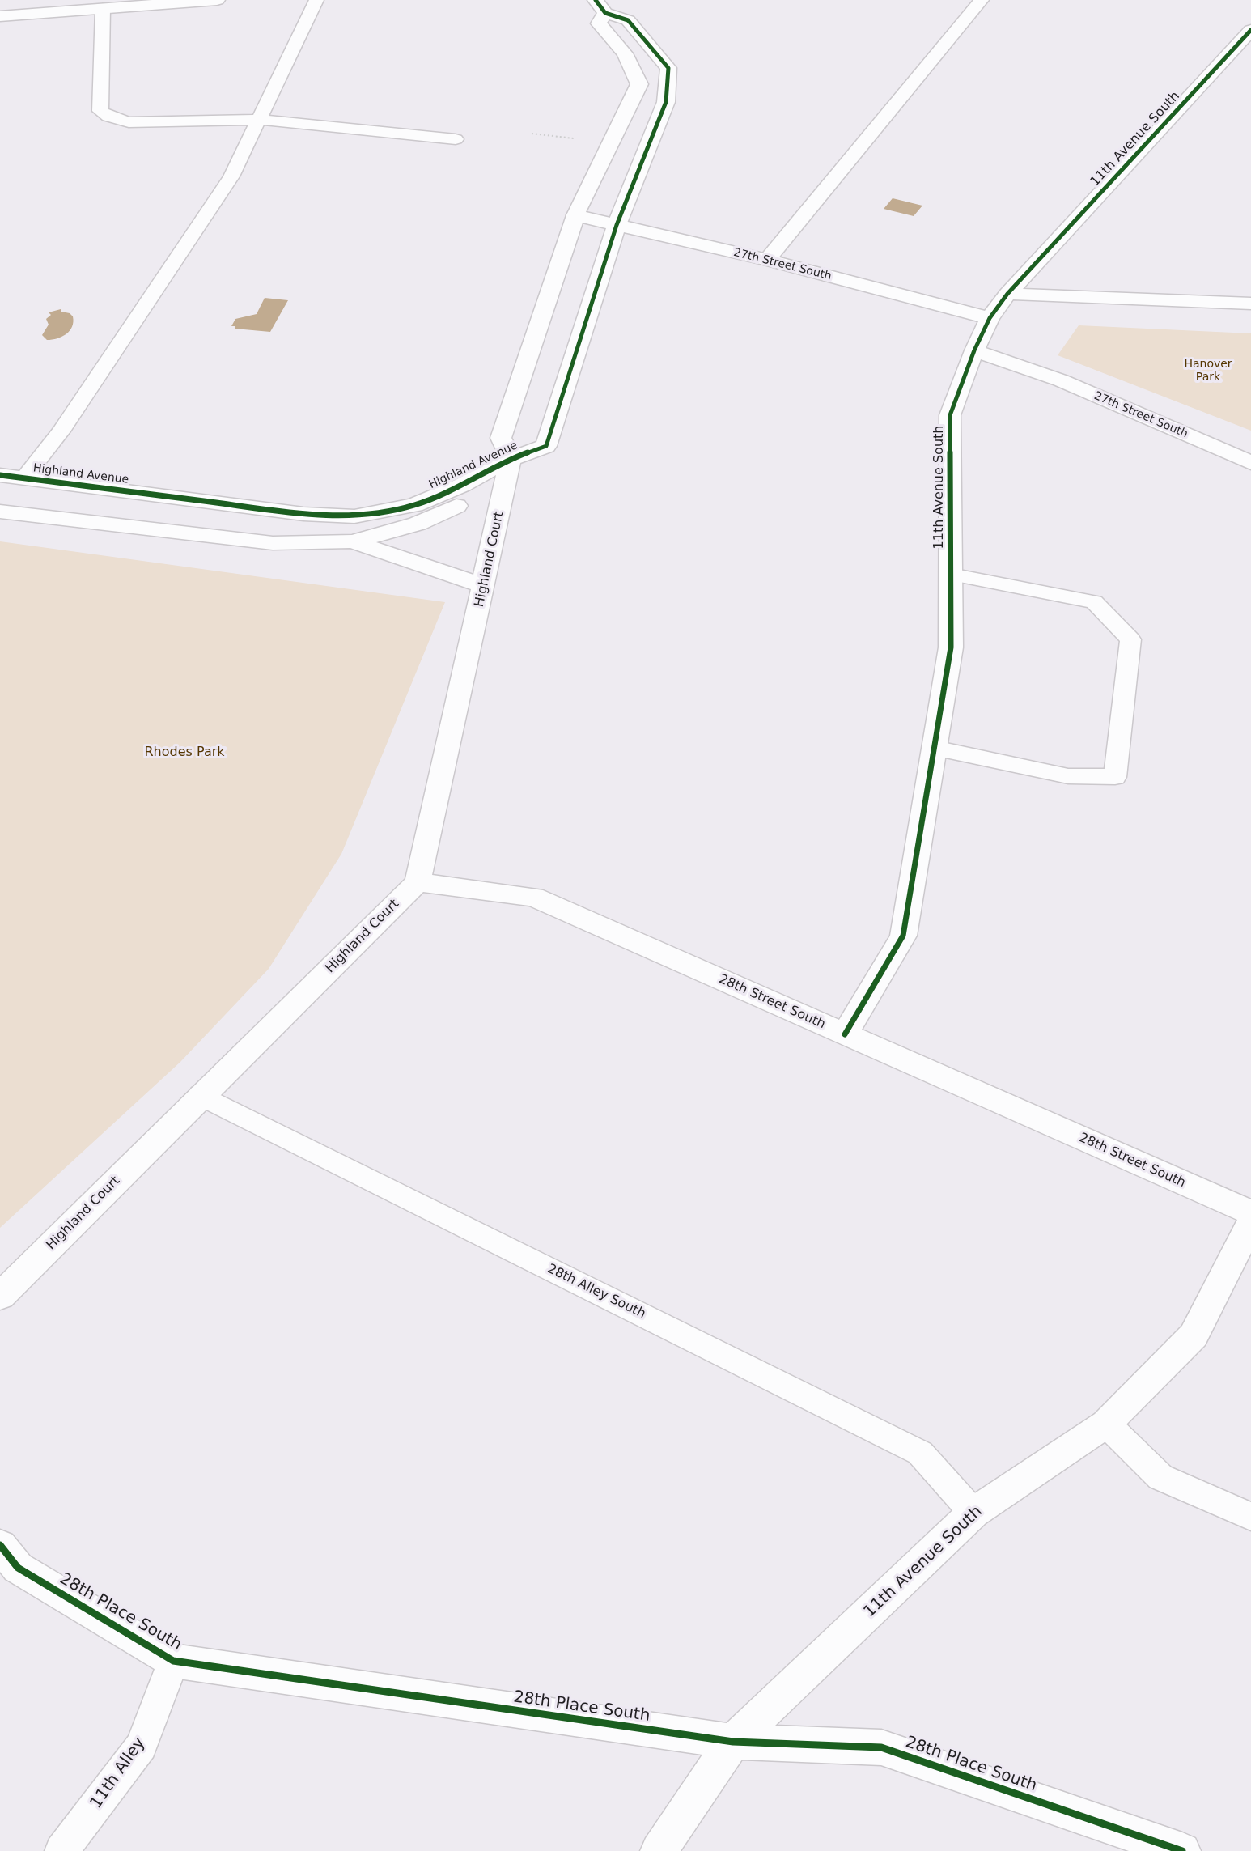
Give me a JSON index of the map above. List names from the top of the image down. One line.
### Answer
{"streets":{"street":["11th Avenue South","27th Street South","Highland Avenue","Highland Court","28th Street South","28th Place South"],"lane":["28th Alley South","11th Alley"]},"crossings":[["11th Avenue South","27th Street South"],["11th Avenue South","28th Street South"],["11th Avenue South","28th Alley South"],["11th Avenue South","28th Place South"],["27th Street South","Highland Avenue"],["Highland Avenue","Highland Court"],["Highland Court","28th Street South"],["Highland Court","28th Alley South"],["28th Place South","11th Alley"]],"parks":["Hanover Park","Rhodes Park"]}
